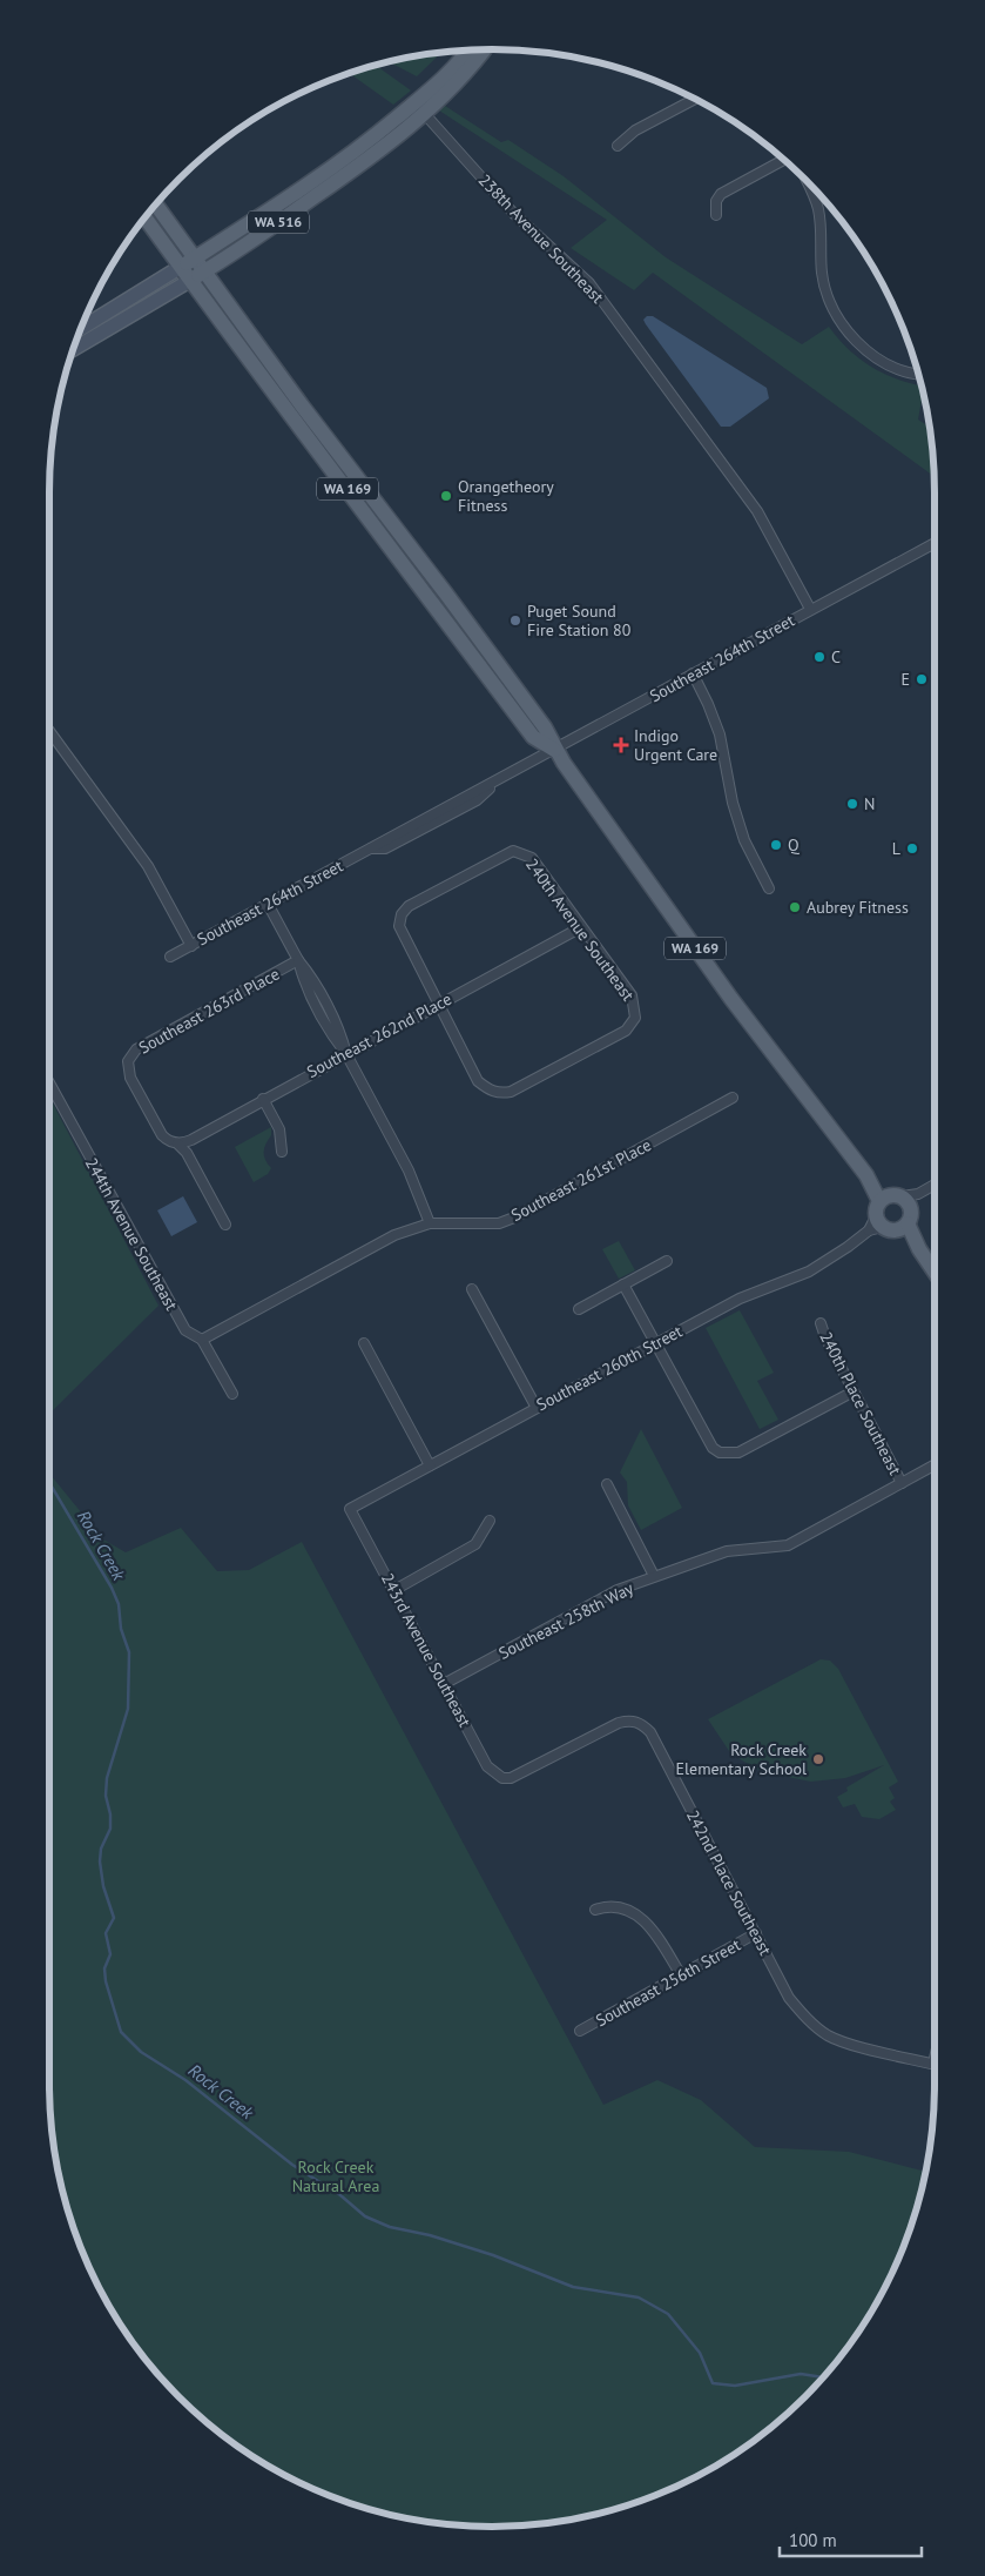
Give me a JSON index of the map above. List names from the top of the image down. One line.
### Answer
{"streets":{"main road":["WA 516","WA 169"],"street":["238th Avenue Southeast","Southeast 264th Street","240th Avenue Southeast","Southeast 263rd Place","Southeast 262nd Place","Southeast 261st Place","244th Avenue Southeast","Southeast 260th Street","240th Place Southeast","Southeast 258th Way","243rd Avenue Southeast","242nd Place Southeast","Southeast 256th Street"]},"crossings":[["WA 516","238th Avenue Southeast"],["WA 516","WA 169"],["238th Avenue Southeast","Southeast 264th Street"],["WA 169","Southeast 264th Street"],["WA 169","Southeast 260th Street"],["240th Avenue Southeast","Southeast 262nd Place"],["Southeast 263rd Place","Southeast 262nd Place"],["Southeast 261st Place","244th Avenue Southeast"],["Southeast 260th Street","243rd Avenue Southeast"],["240th Place Southeast","Southeast 258th Way"],["Southeast 258th Way","243rd Avenue Southeast"],["243rd Avenue Southeast","242nd Place Southeast"],["242nd Place Southeast","Southeast 256th Street"]],"water":["Rock Creek"],"parks":["Rock Creek Natural Area"],"places":{"other":["Orangetheory Fitness","Puget Sound Fire Station 80","C","E","N","Q","L","Aubrey Fitness","Rock Creek Elementary School"],"health":["Indigo Urgent Care"]},"scale_bar":"100 m"}
